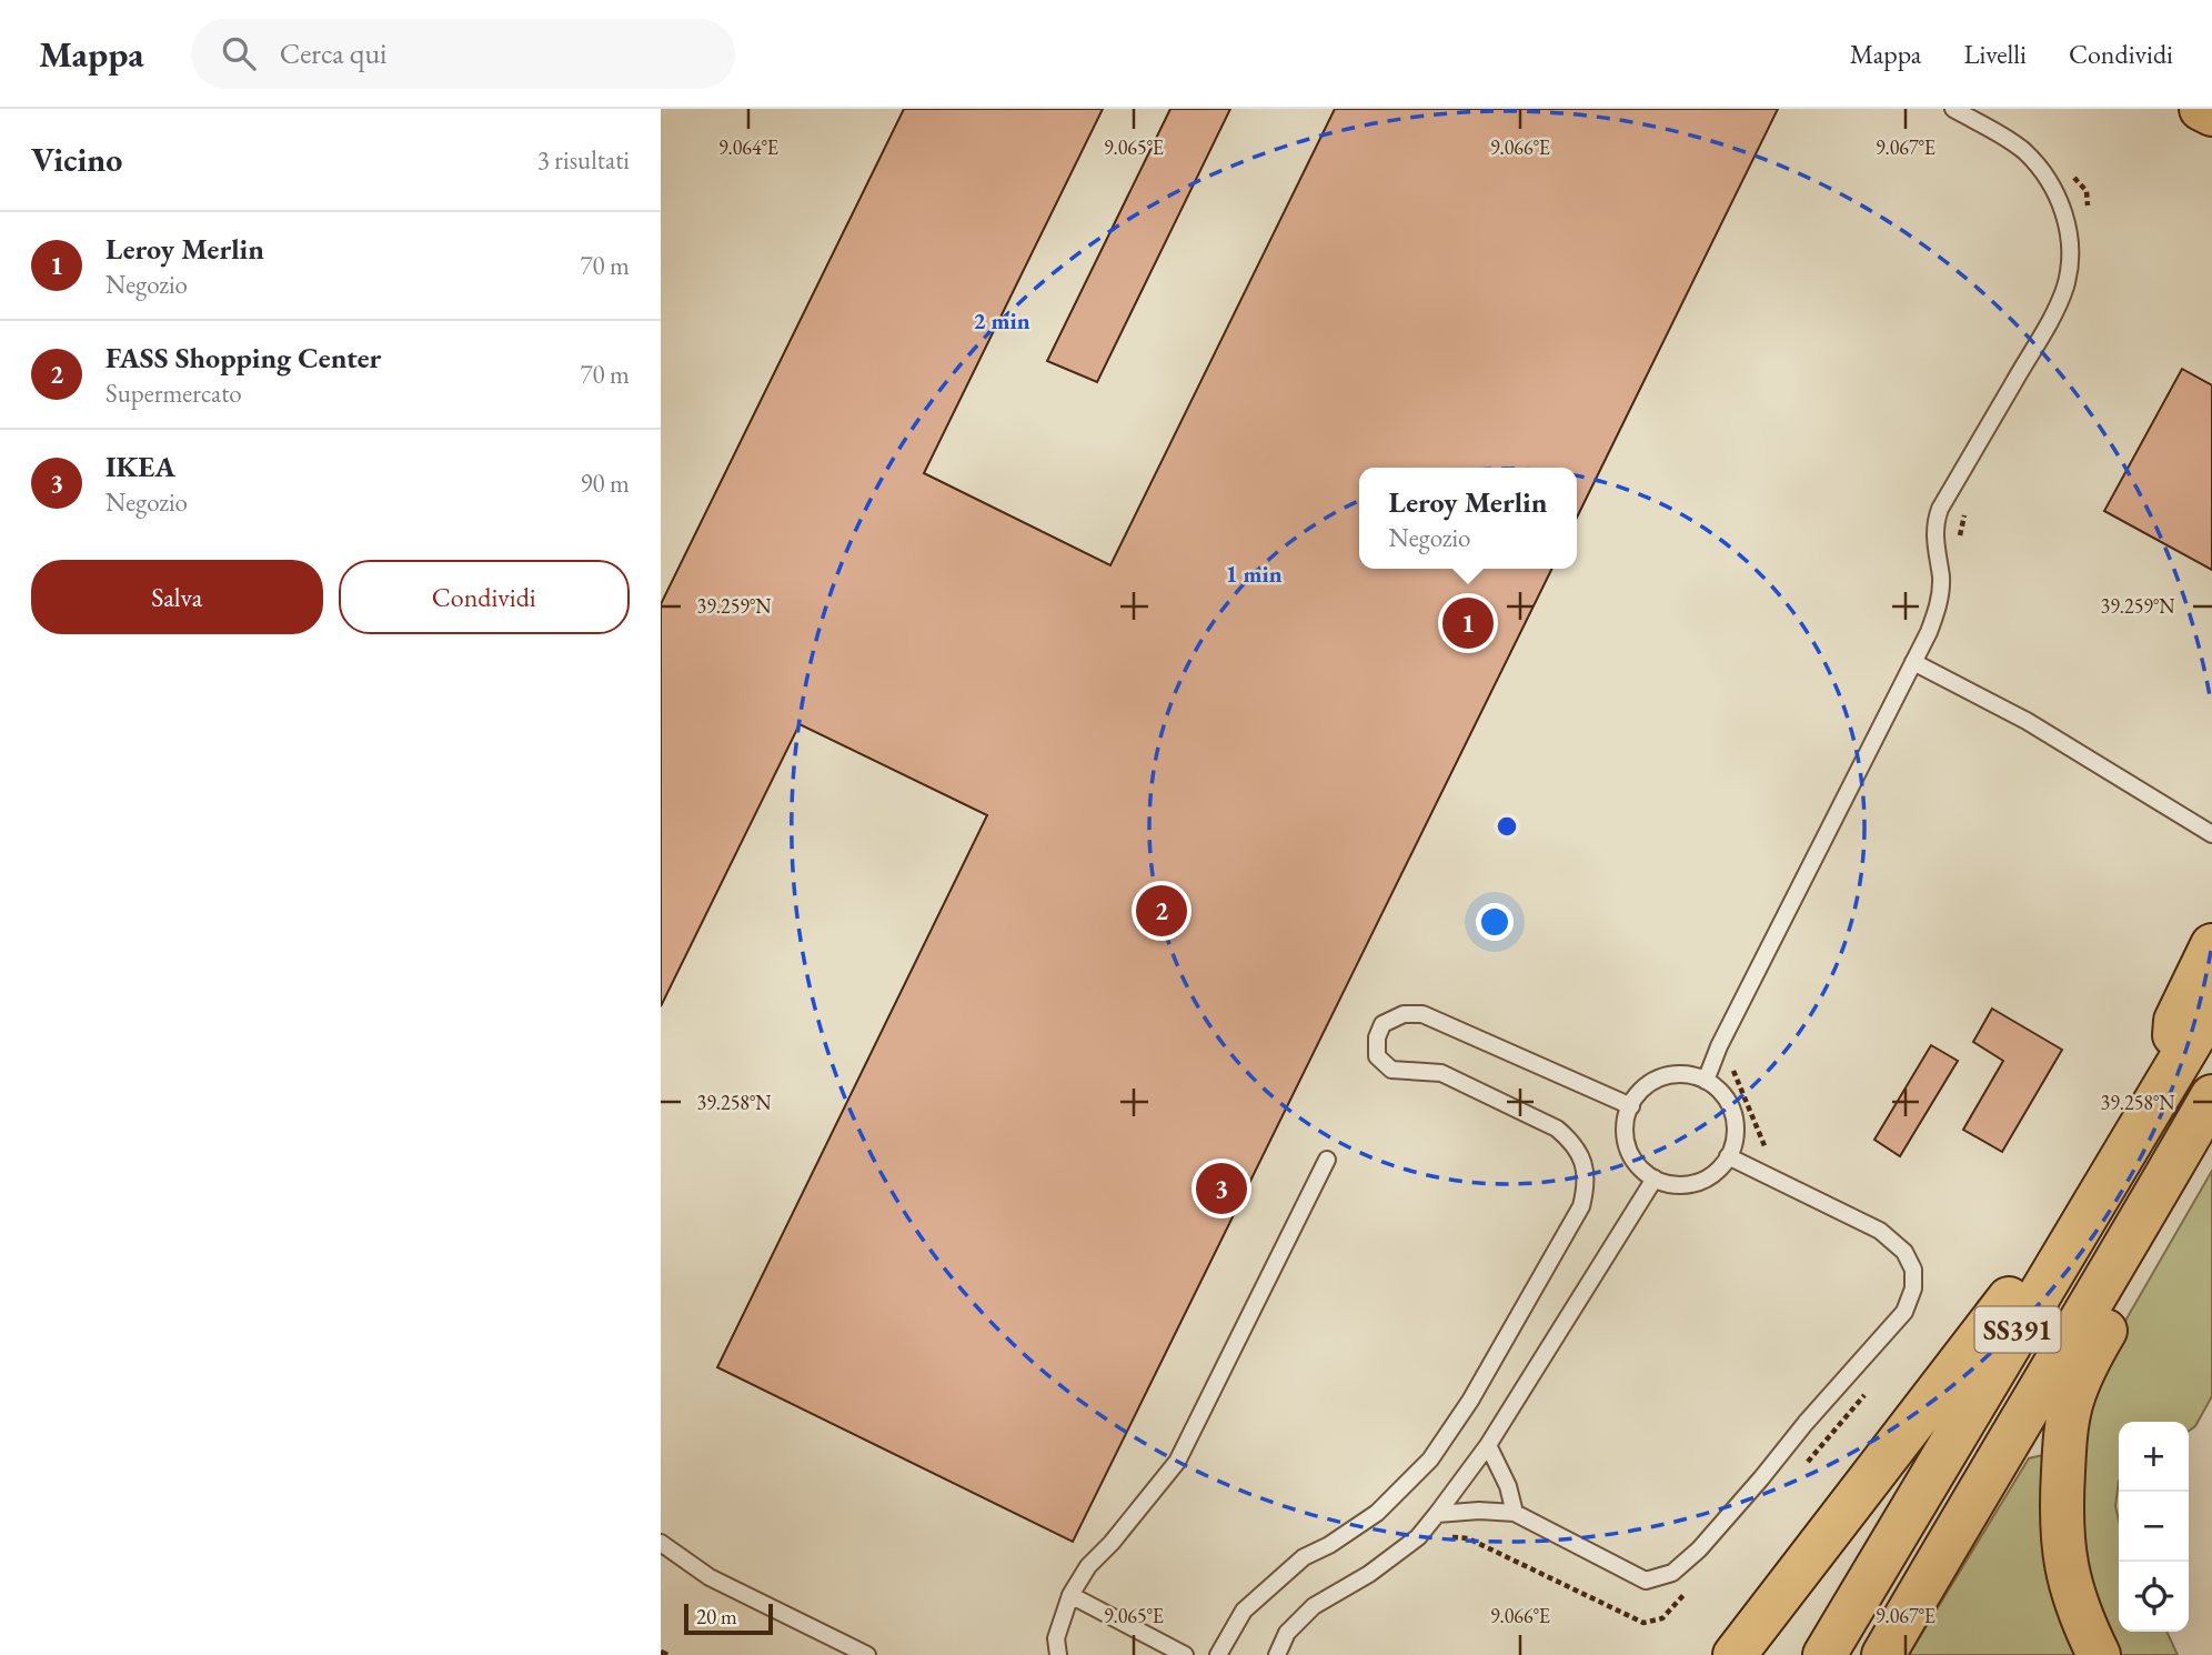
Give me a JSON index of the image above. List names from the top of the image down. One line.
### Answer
{"streets":{"highway":["SS391"]},"scale_bar":"20 m","page":{"header":"Mappa","search":"Cerca qui","nav":["Mappa","Livelli","Condividi"],"heading":["Vicino","3 risultati"],"list":[{"mark":"1","name":"Leroy Merlin","note":"Negozio","value":"70 m"},{"mark":"2","name":"FASS Shopping Center","note":"Supermercato","value":"70 m"},{"mark":"3","name":"IKEA","note":"Negozio","value":"90 m"}],"popup":["Leroy Merlin","Negozio"],"buttons":["Salva","Condividi"],"pins":["1","2","3"],"map_buttons":["+","−"],"scale":"20 m"},"coordinates":["9.064°E","9.065°E","9.066°E","9.067°E","39.259°N","39.258°N"],"rings":["2 min","1 min"]}
